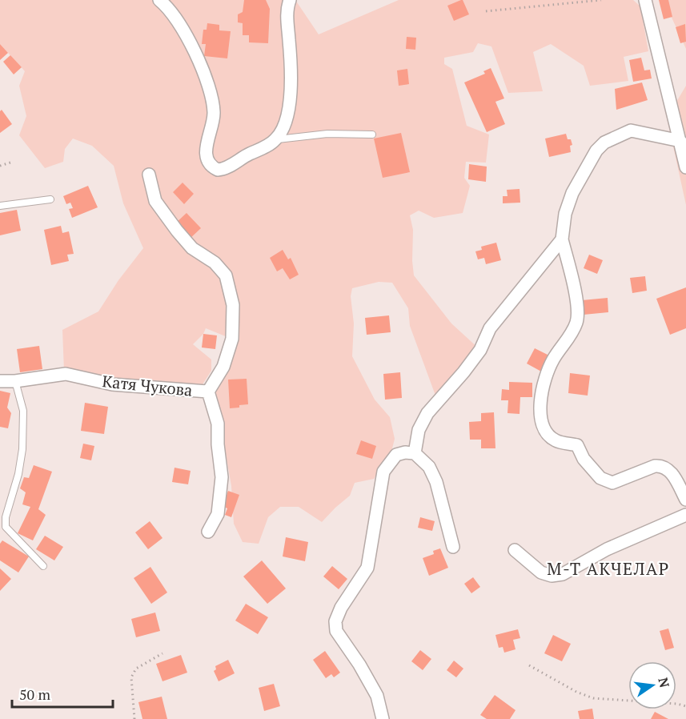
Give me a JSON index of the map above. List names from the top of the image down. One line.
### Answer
{"streets":{"street":["Катя Чукова"]},"districts":["М-Т АКЧЕЛАР"],"scale_bar":"50 m","north":"right"}
